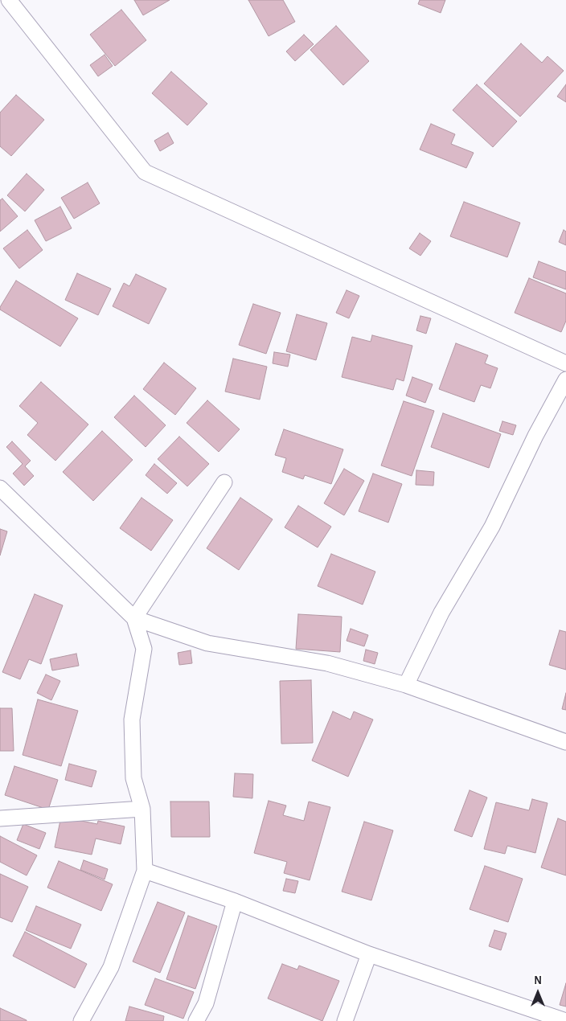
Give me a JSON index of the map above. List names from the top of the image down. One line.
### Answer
{"north":"top"}
